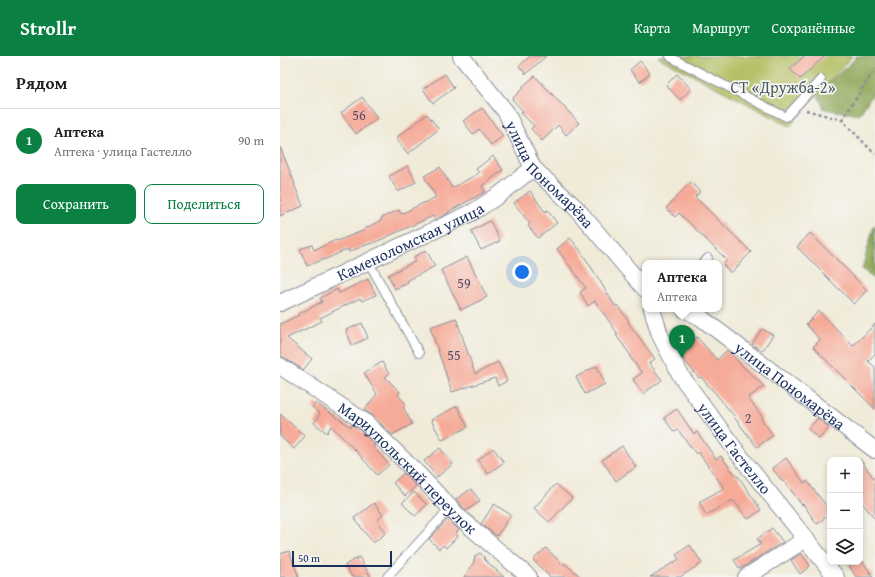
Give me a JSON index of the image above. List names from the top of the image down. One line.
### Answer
{"streets":{"street":["улица Пономарёва","Каменоломская улица","улица Гастелло","Мариупольский переулок"]},"crossings":[["улица Пономарёва","Каменоломская улица"]],"parks":["СТ «Дружба-2»"],"house_numbers":["56","59","55","2"],"scale_bar":"50 m","page":{"header":"Strollr","nav":["Карта","Маршрут","Сохранённые"],"heading":"Рядом","list":[{"mark":"1","name":"Аптека","note":"Аптека · улица Гастелло","value":"90 m"}],"buttons":["Сохранить","Поделиться"],"popup":["Аптека","Аптека"],"pins":"1","map_buttons":["+","−"],"scale":"50 m"}}
